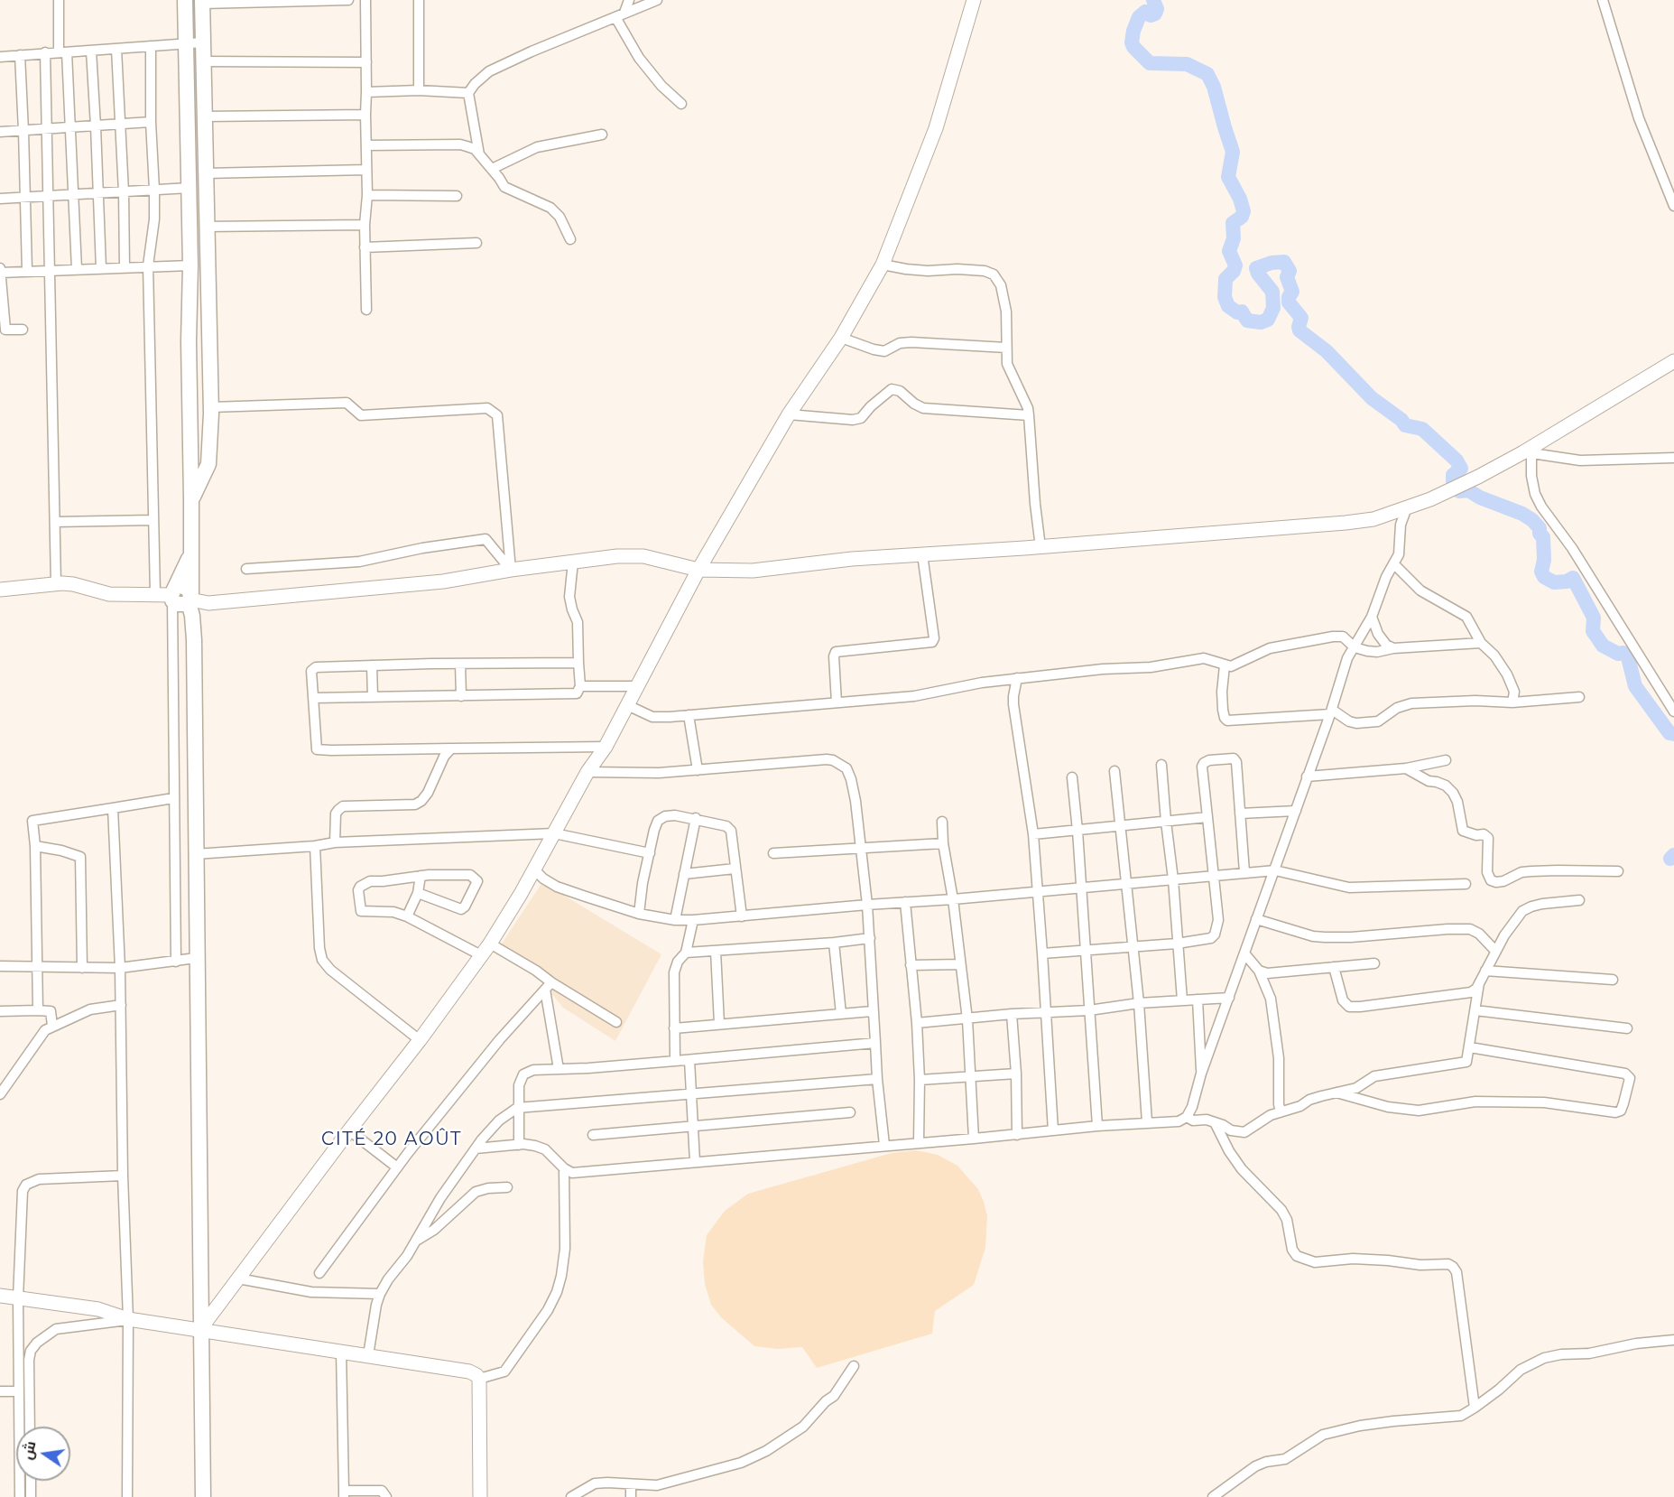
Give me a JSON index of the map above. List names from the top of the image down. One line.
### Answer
{"districts":["CITÉ 20 AOÛT"],"north":"left"}
